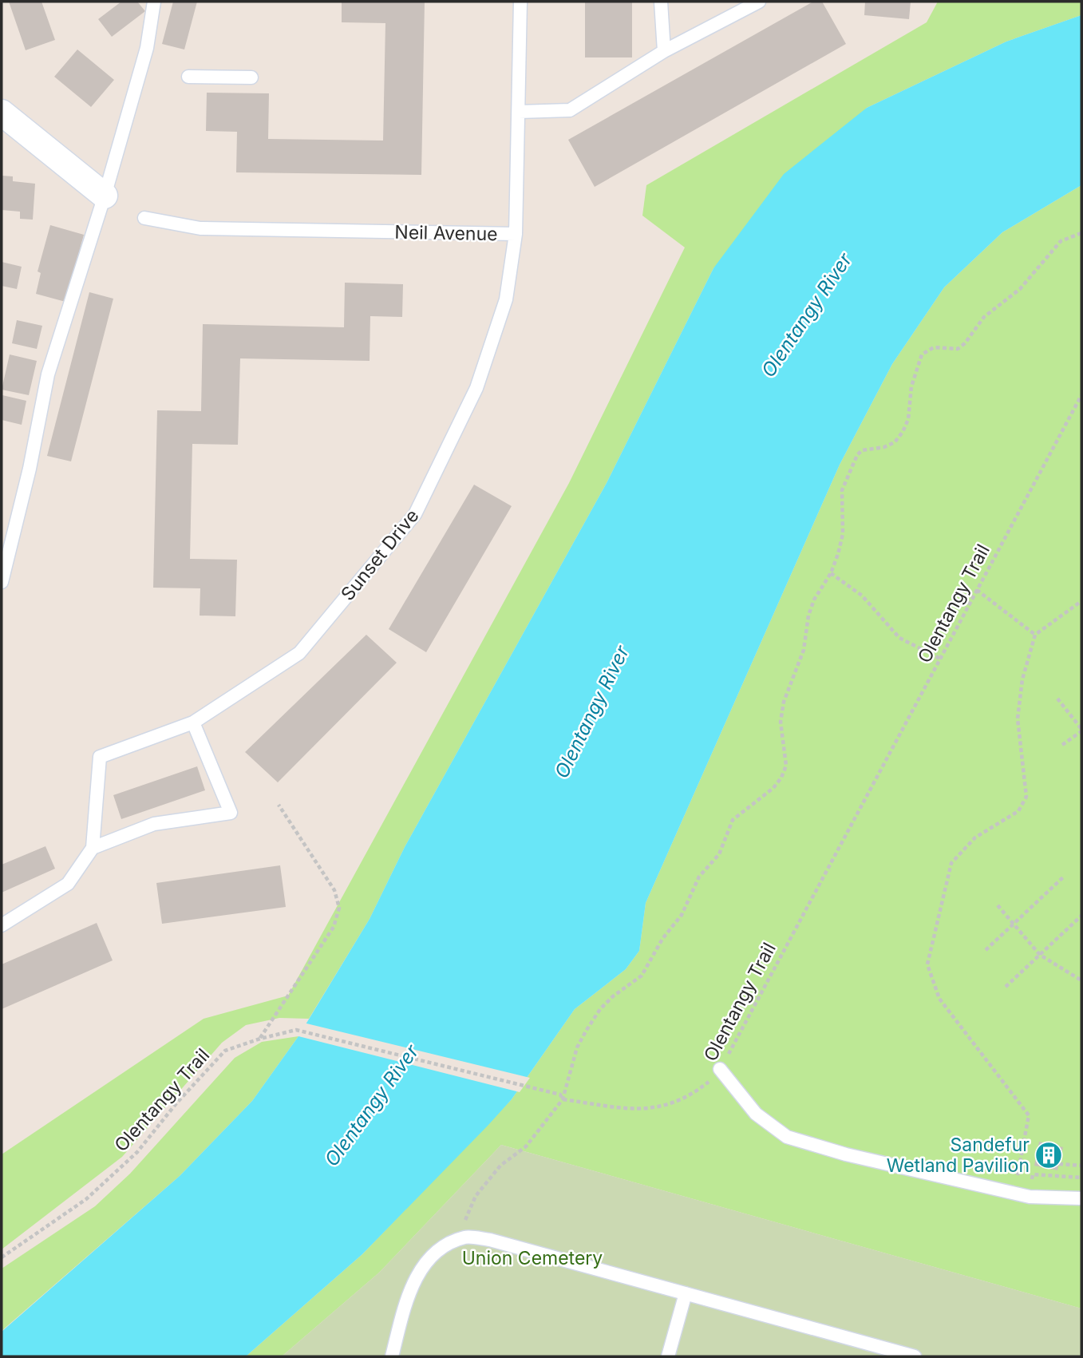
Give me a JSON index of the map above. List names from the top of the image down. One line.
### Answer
{"streets":{"lane":["Neil Avenue","Sunset Drive"],"path":["Olentangy Trail"]},"crossings":[["Neil Avenue","Sunset Drive"]],"water":["Olentangy River"],"parks":["Union Cemetery"],"places":{"building":["Sandefur Wetland Pavilion"]}}
